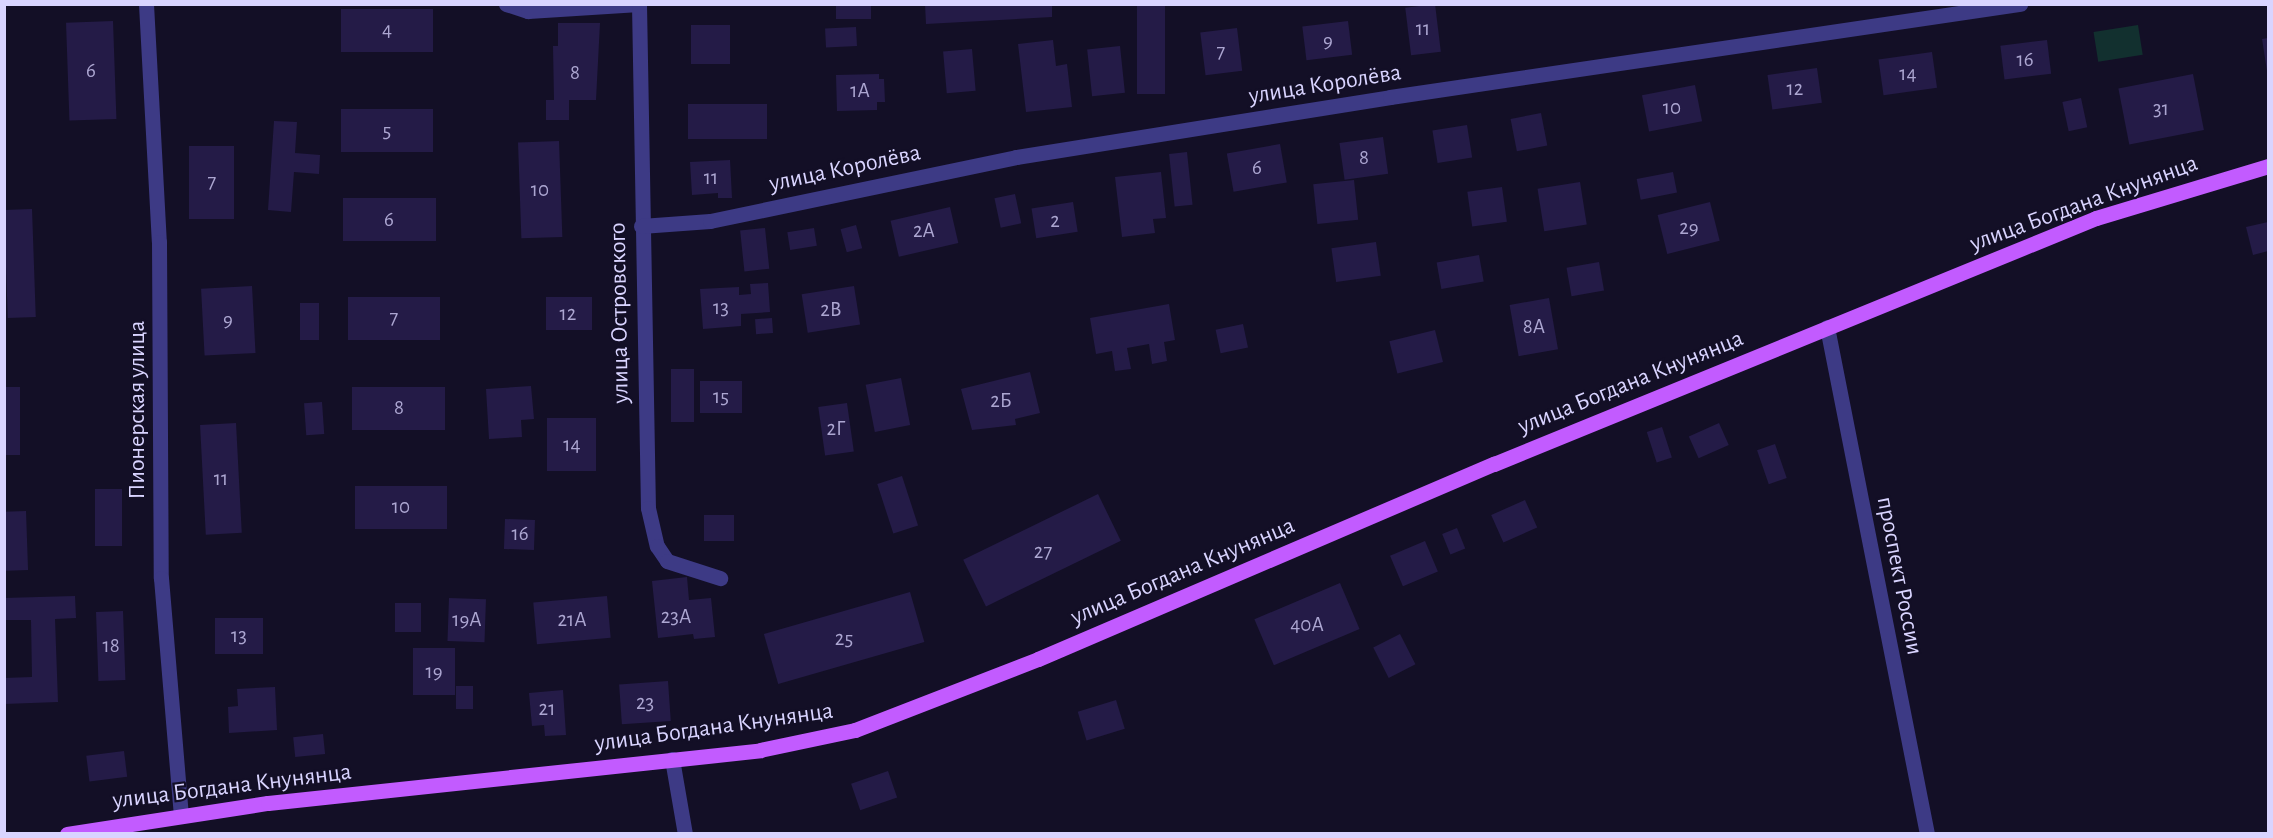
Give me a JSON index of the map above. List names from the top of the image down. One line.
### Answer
{"streets":{"main road":["улица Богдана Кнунянца"],"street":["улица Королёва","улица Островского","Пионерская улица","проспект России"]},"crossings":[["улица Королёва","улица Островского"],["улица Богдана Кнунянца","Пионерская улица"],["улица Богдана Кнунянца","проспект России"]],"house_numbers":["11","4","9","7","16","6","8","14","12","1А","10","31","5","8","6","11","7","10","6","2","29","2А","13","2В","12","7","9","8А","15","2Б","8","2Г","14","11","10","16","27","23А","19А","21А","40А","13","25","18","19","23","21"]}
